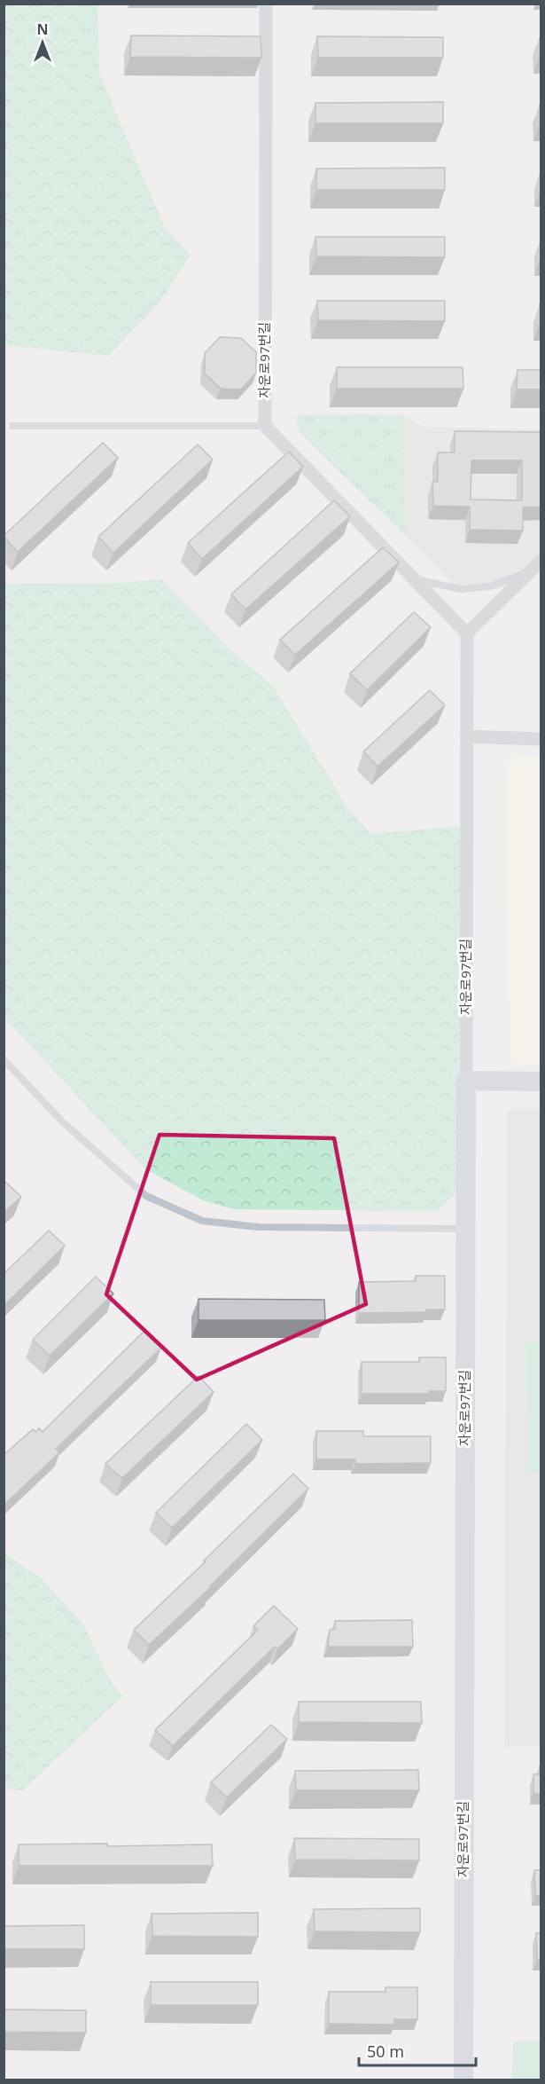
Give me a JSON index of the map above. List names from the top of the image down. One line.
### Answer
{"streets":{"street":["자운로97번길"]},"scale_bar":"50 m","north":"top"}
